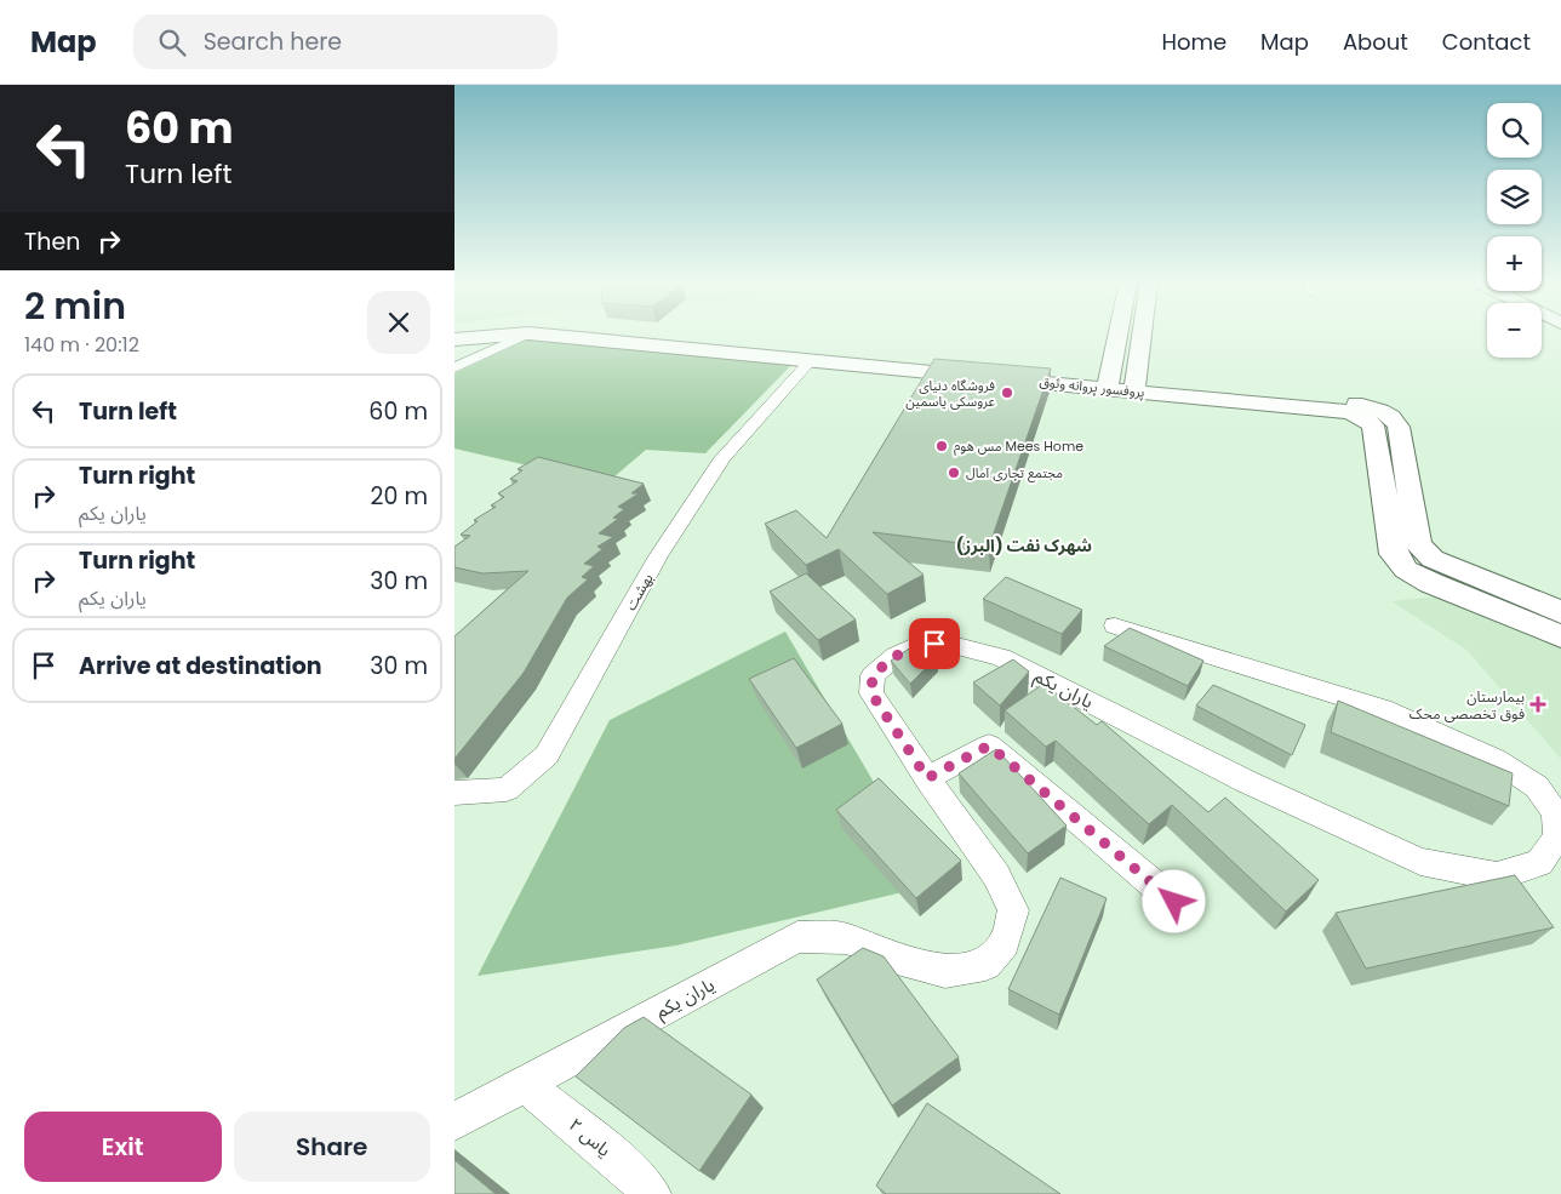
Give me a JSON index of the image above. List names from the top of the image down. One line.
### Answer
{"streets":{"main road":["پروفسور پروانه وثوق"],"street":["بهشت","یاران یکم","یاس ۲"]},"crossings":[["پروفسور پروانه وثوق","بهشت"],["یاران یکم","یاس ۲"]],"districts":["شهرک نفت (البرز)"],"places":{"other":["فروشگاه دنیای عروسکی یاسمین","مس هوم Mees Home","مجتمع تجاری آمال"],"health":["بیمارستان فوق تخصصی محک"]},"page":{"header":"Map","search":"Search here","nav":["Home","Map","About","Contact"],"turn":["60 m","Turn left"],"map_buttons":["+","−"],"then":"Then","heading":["2 min","140 m · 20:12"],"list":[{"name":"Turn left","value":"60 m"},{"name":"Turn right","note":"یاران یکم","value":"20 m"},{"name":"Turn right","note":"یاران یکم","value":"30 m"},{"name":"Arrive at destination","value":"30 m"}],"buttons":["Exit","Share"]}}
